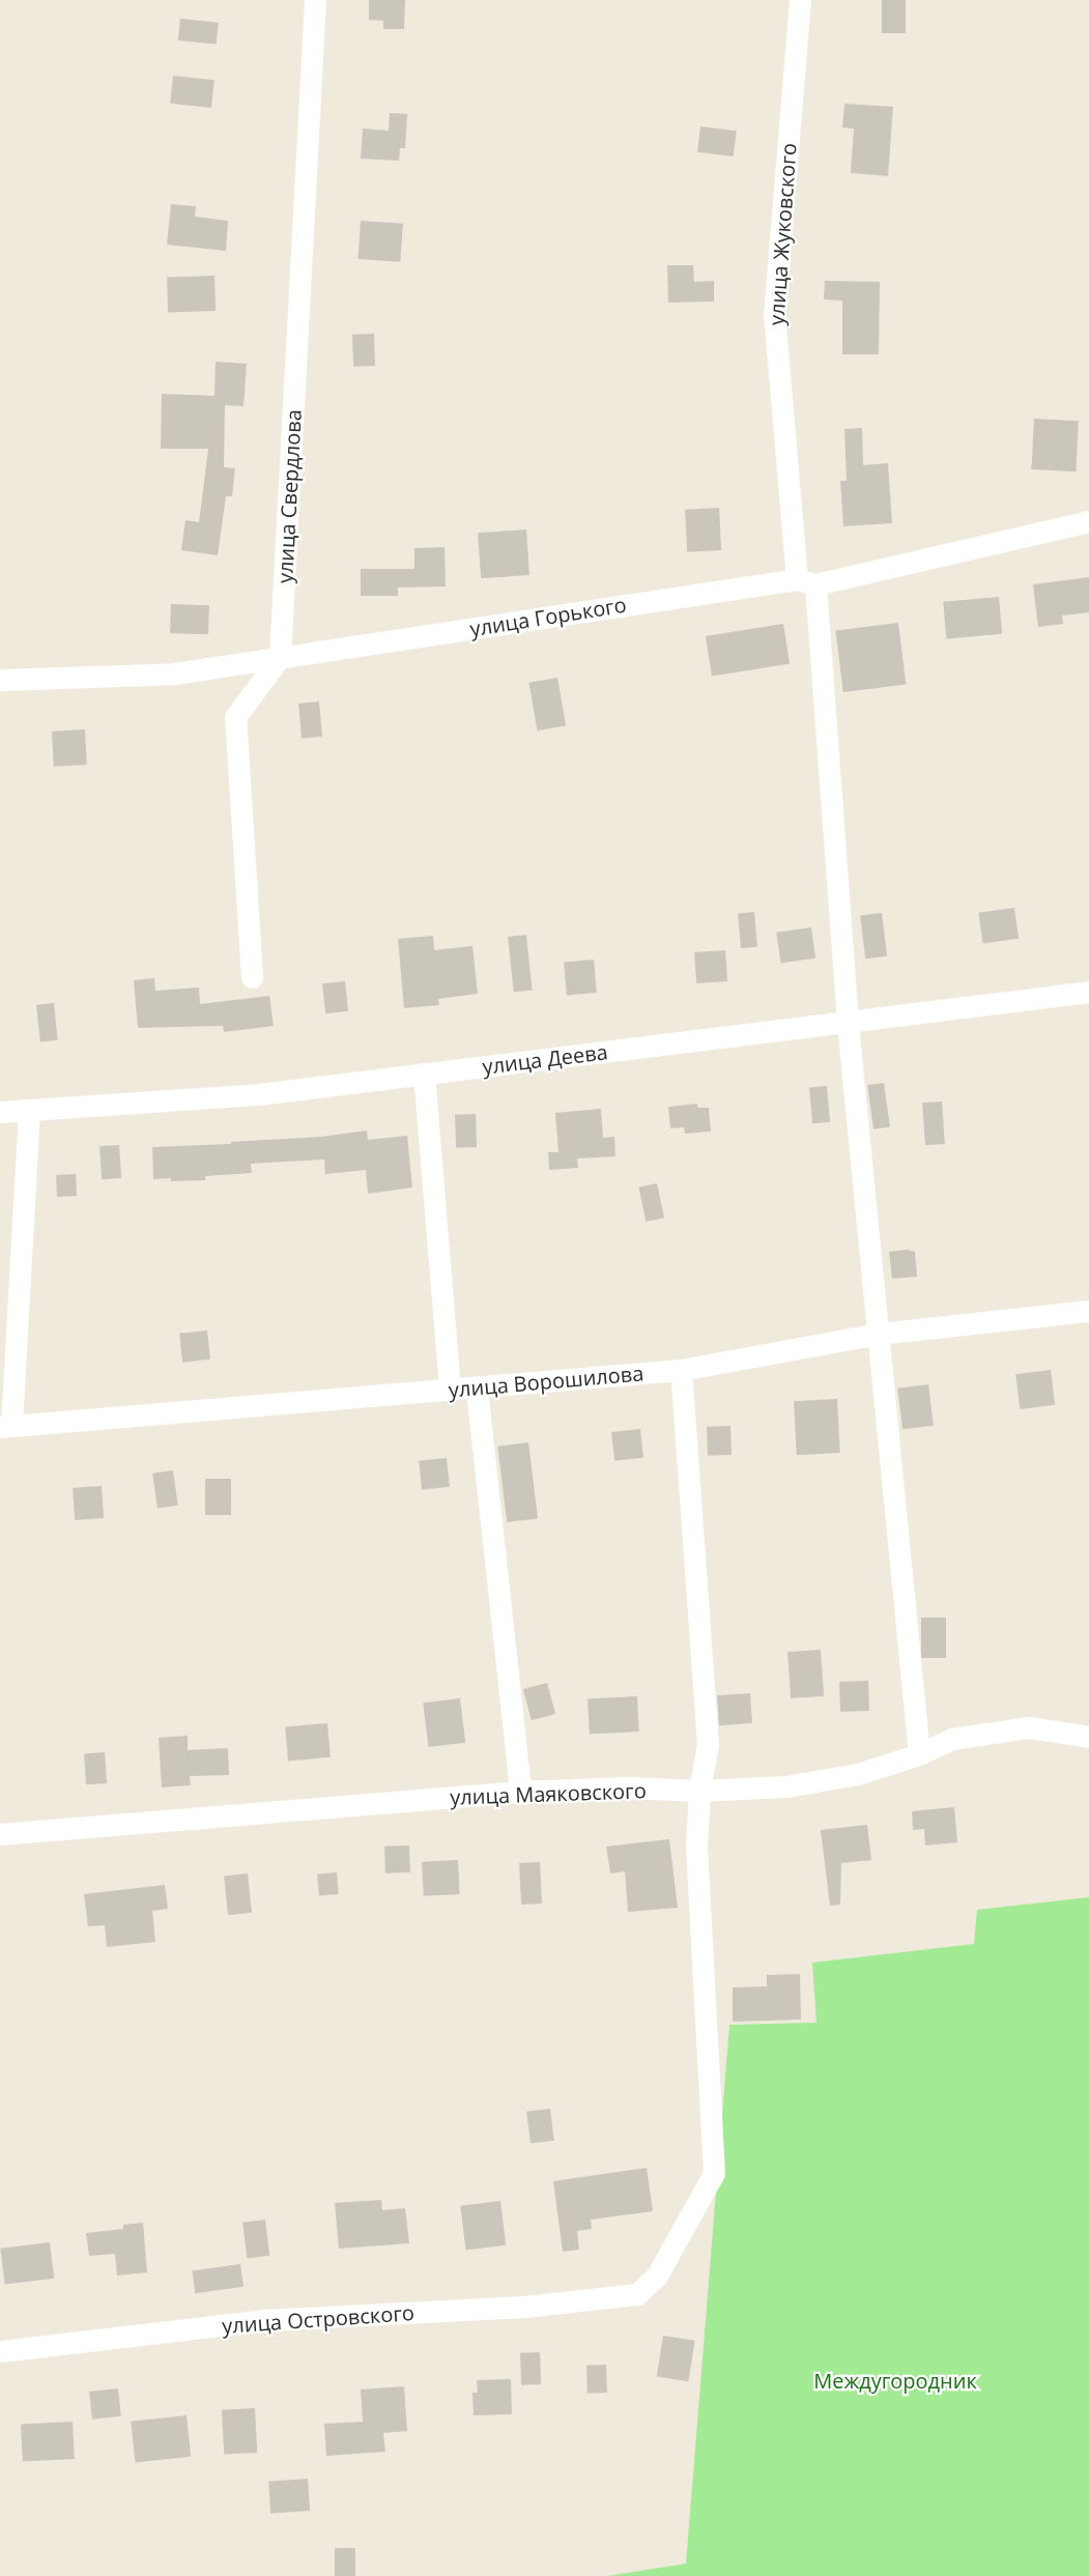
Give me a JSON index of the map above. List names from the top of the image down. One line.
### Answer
{"streets":{"street":["улица Жуковского","улица Свердлова","улица Горького","улица Деева","улица Ворошилова","улица Маяковского","улица Островского"]},"crossings":[["улица Жуковского","улица Горького"],["улица Жуковского","улица Деева"],["улица Жуковского","улица Ворошилова"],["улица Жуковского","улица Маяковского"],["улица Свердлова","улица Горького"],["улица Маяковского","улица Островского"]],"parks":["Междугородник"]}
